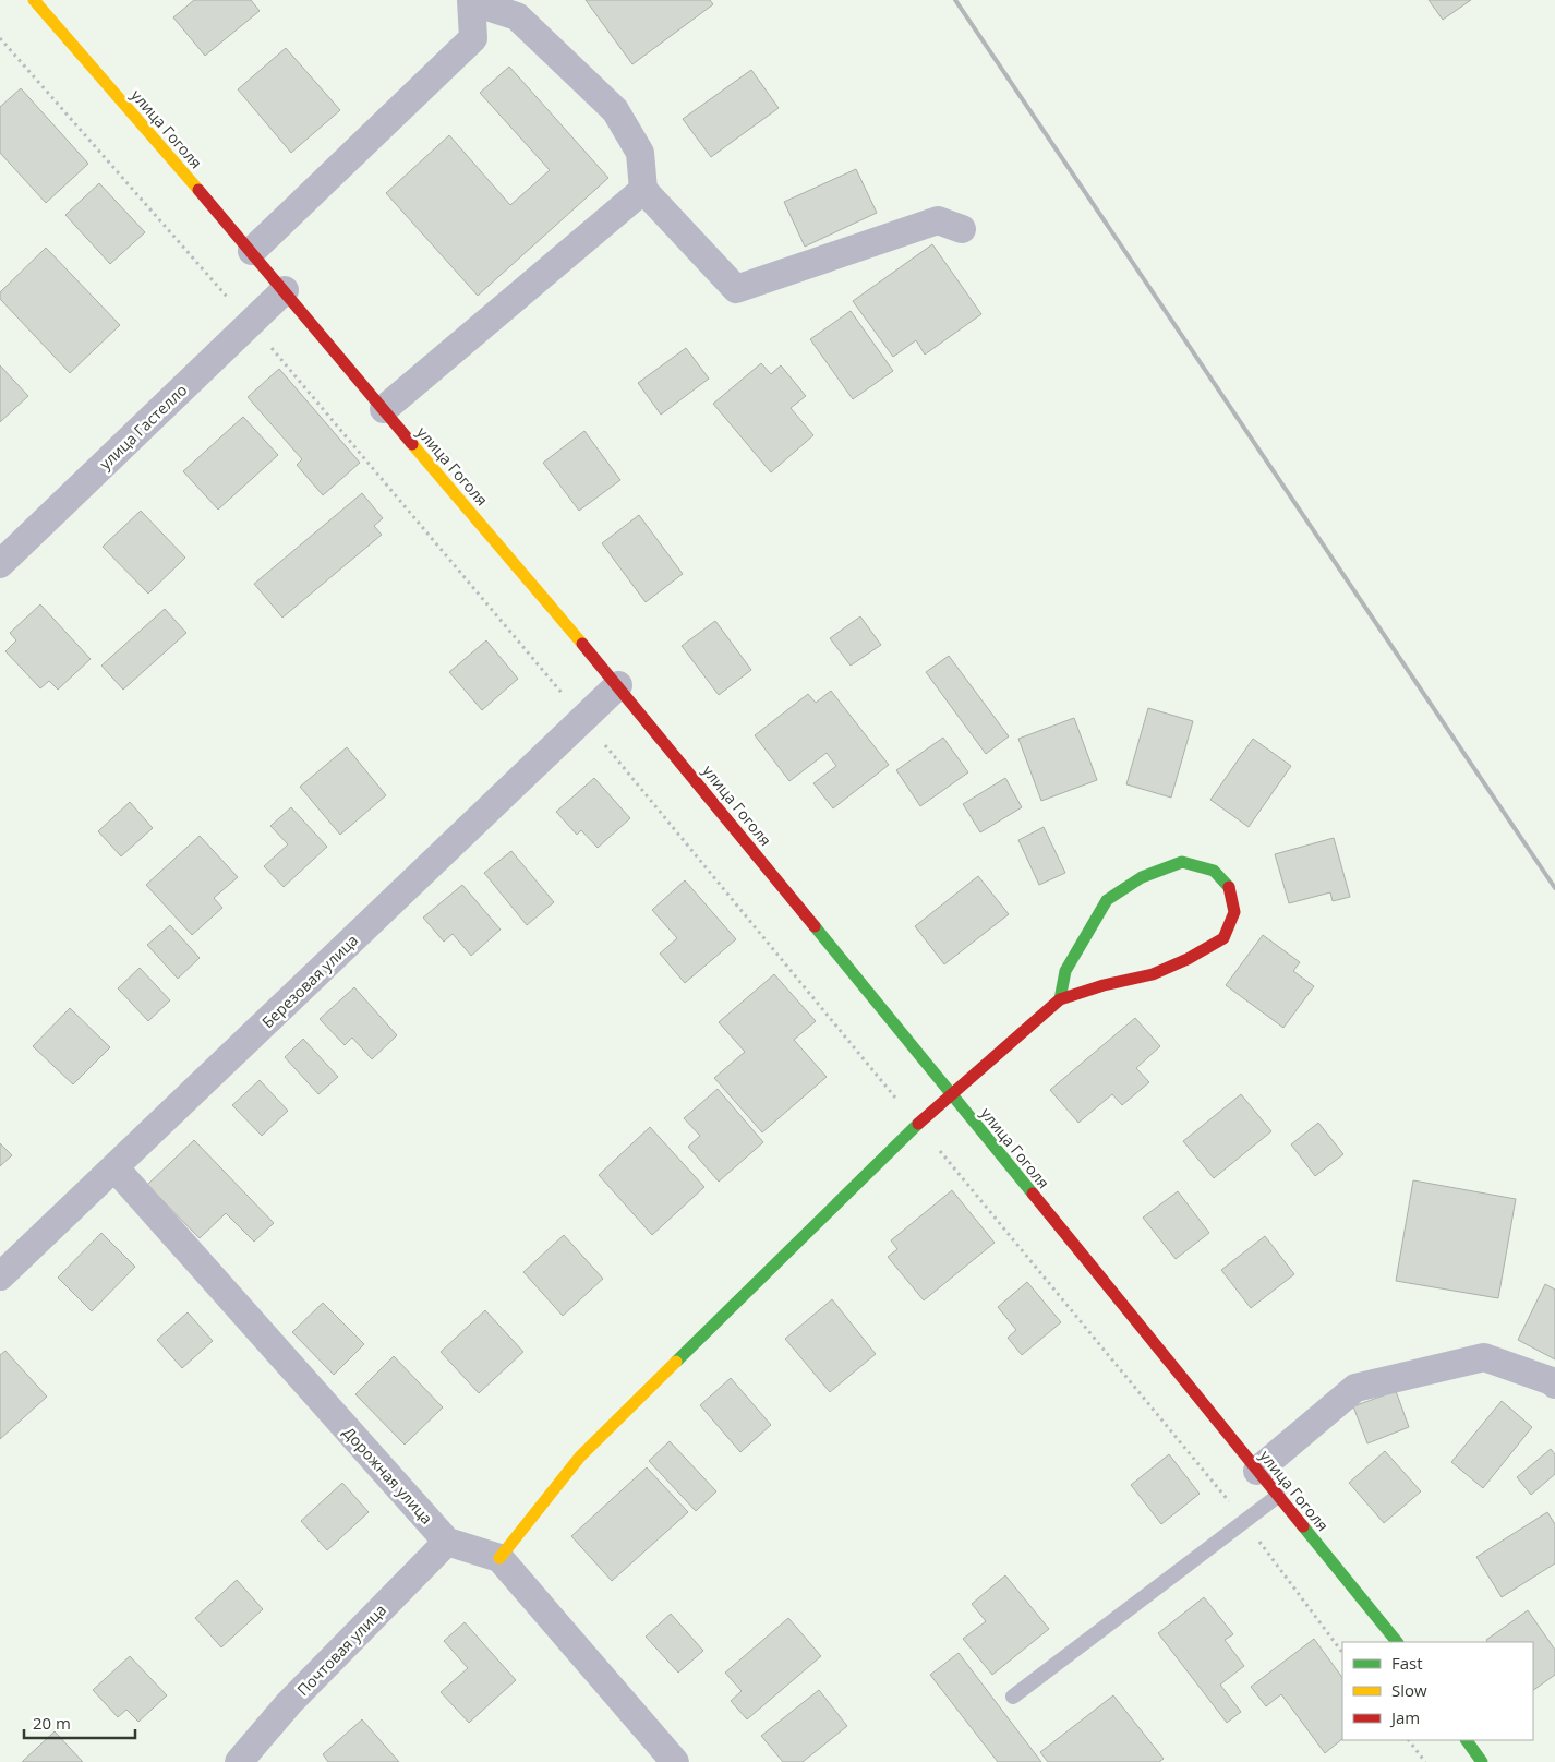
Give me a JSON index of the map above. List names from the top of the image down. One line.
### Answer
{"streets":{"main road":["улица Гоголя"],"street":["улица Гастелло","Березовая улица","Дорожная улица","Почтовая улица"]},"crossings":[["улица Гоголя","улица Гастелло"],["улица Гоголя","Березовая улица"],["Березовая улица","Дорожная улица"],["Дорожная улица","Почтовая улица"]],"legend":["Fast","Slow","Jam"],"scale_bar":"20 m"}
